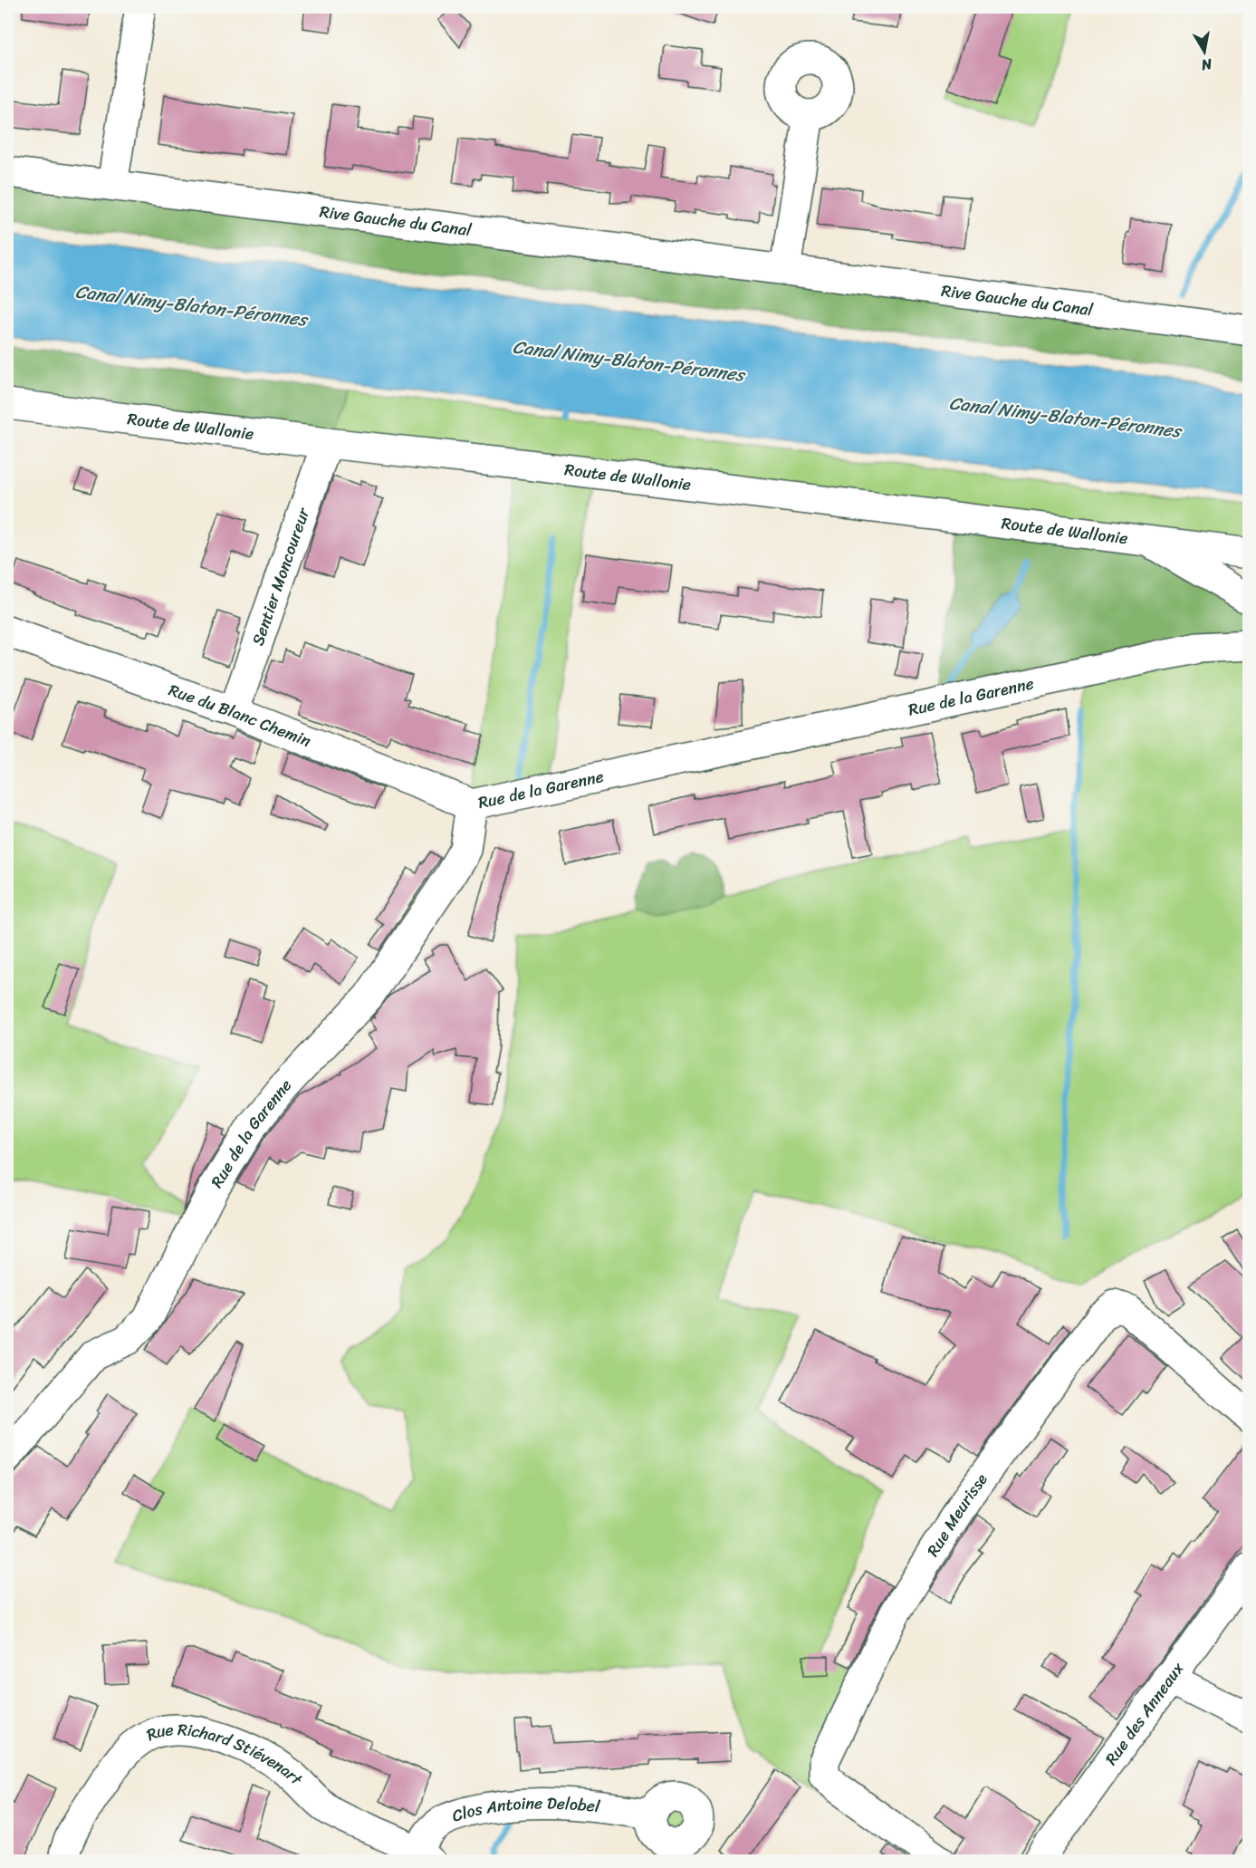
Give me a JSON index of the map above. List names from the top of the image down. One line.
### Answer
{"streets":{"street":["Rive Gauche du Canal","Route de Wallonie","Sentier Moncoureur","Rue de la Garenne","Rue du Blanc Chemin","Rue Meurisse","Rue des Anneaux","Rue Richard Stiévenart","Clos Antoine Delobel"]},"crossings":[["Route de Wallonie","Sentier Moncoureur"],["Sentier Moncoureur","Rue du Blanc Chemin"],["Rue de la Garenne","Rue du Blanc Chemin"],["Rue Richard Stiévenart","Clos Antoine Delobel"]],"water":["Canal Nimy-Blaton-Péronnes"],"north":"bottom"}
